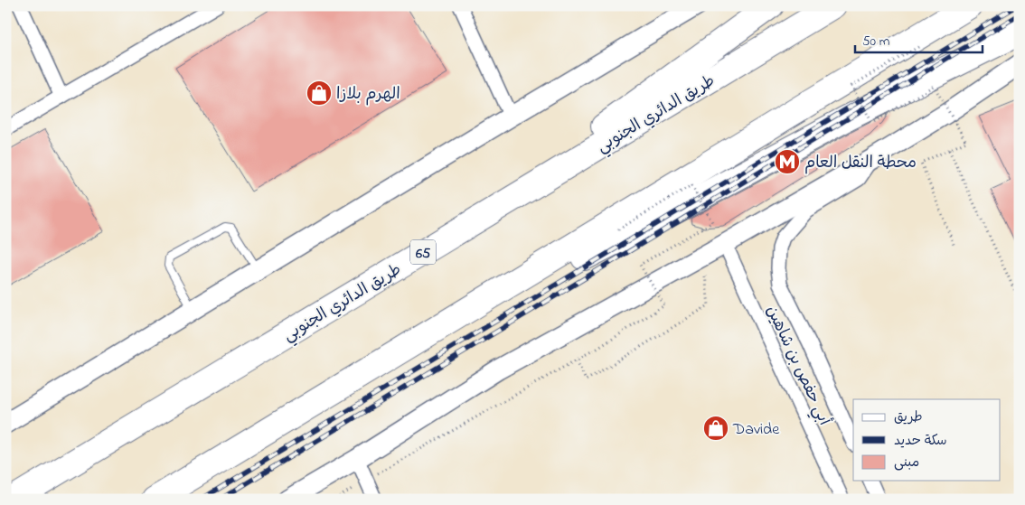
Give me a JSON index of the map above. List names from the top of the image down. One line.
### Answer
{"streets":{"highway":["طريق الدائري الجنوبي","65"],"street":["أبي حفص بن شاهين"]},"places":{"shop":["الهرم بلازا","Davide"],"metro station":["محطة النقل العام"]},"legend":["طريق","سكة حديد","مبنى"],"scale_bar":"50 m"}
